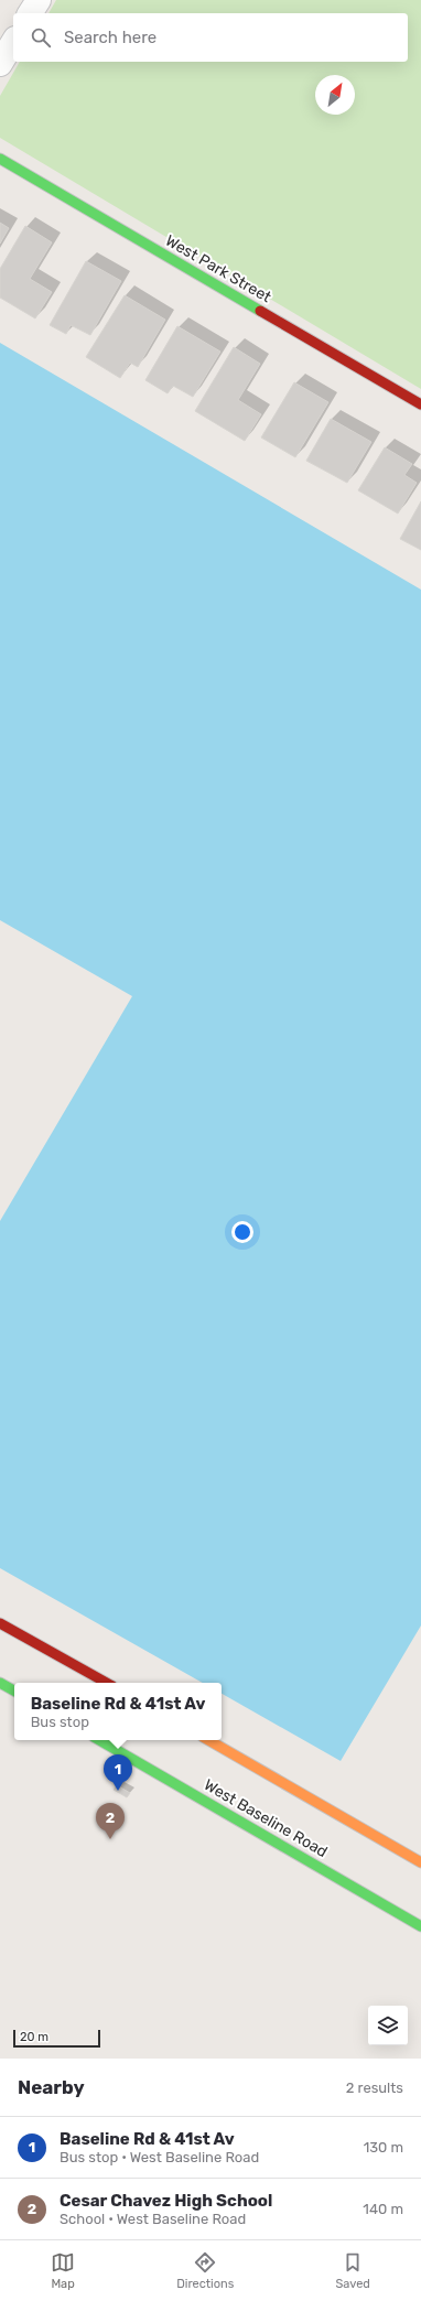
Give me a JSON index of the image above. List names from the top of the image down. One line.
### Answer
{"streets":{"main road":["West Park Street","West Baseline Road"]},"scale_bar":"20 m","north":"top right","page":{"search":"Search here","popup":["Baseline Rd & 41st Av","Bus stop"],"pins":["1","2"],"scale":"20 m","heading":["Nearby","2 results"],"list":[{"mark":"1","name":"Baseline Rd & 41st Av","note":"Bus stop · West Baseline Road","value":"130 m"},{"mark":"2","name":"Cesar Chavez High School","note":"School · West Baseline Road","value":"140 m"}],"nav":["Map","Directions","Saved"]}}
